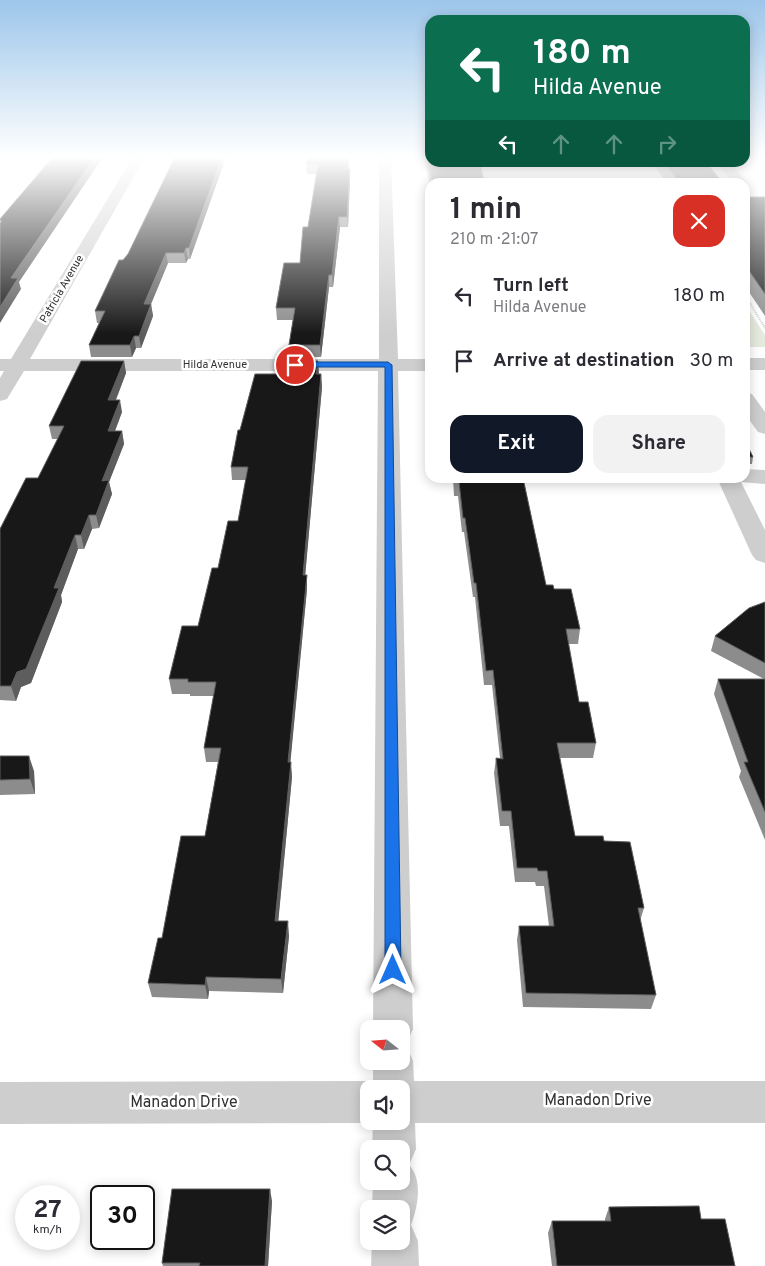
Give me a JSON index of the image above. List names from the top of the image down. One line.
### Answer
{"streets":{"street":["Patricia Avenue","Hilda Avenue","Manadon Drive"]},"crossings":[["Patricia Avenue","Hilda Avenue"]],"north":"left","page":{"turn":["180 m","Hilda Avenue"],"heading":["1 min","210 m · 21:07"],"list":[{"name":"Turn left","note":"Hilda Avenue","value":"180 m"},{"name":"Arrive at destination","value":"30 m"}],"buttons":["Exit","Share"],"speed":"27 km/h","limit":"30"}}
